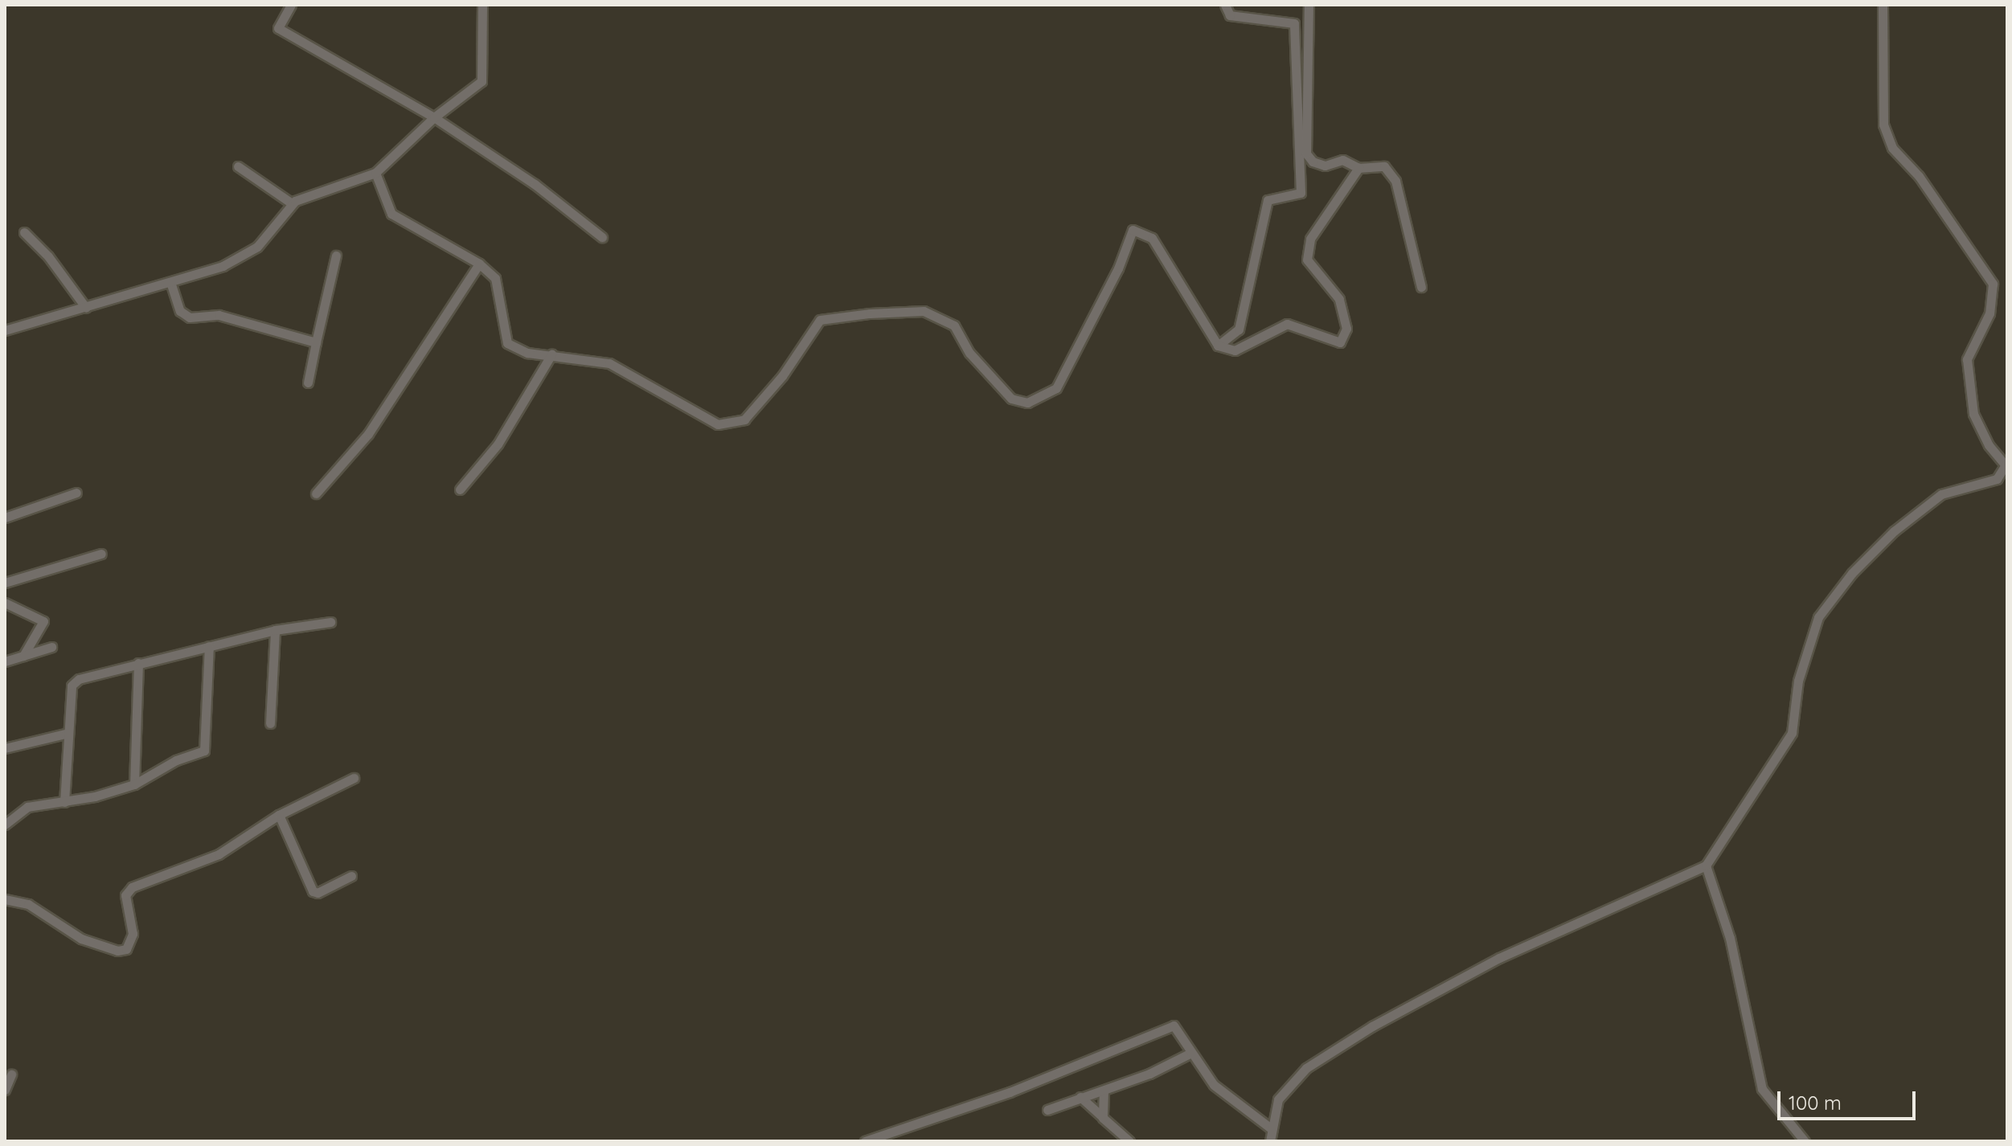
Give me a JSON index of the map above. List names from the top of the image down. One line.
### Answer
{"scale_bar":"100 m"}
